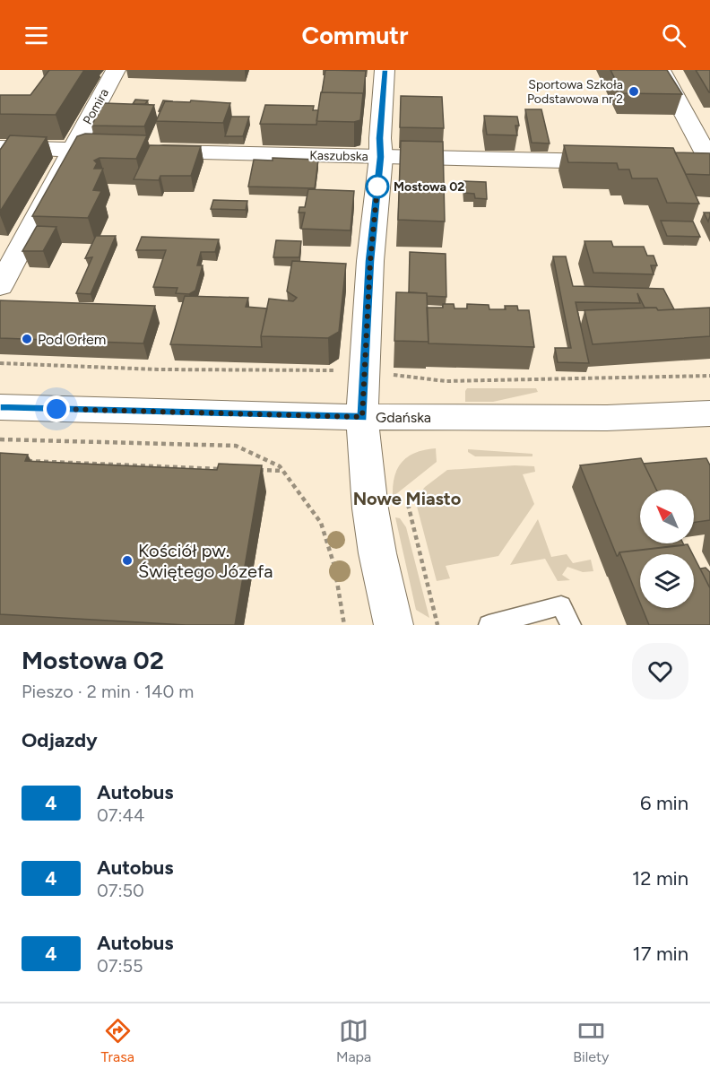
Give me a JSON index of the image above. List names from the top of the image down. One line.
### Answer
{"streets":{"street":["Pomira","Kaszubska","Gdańska"]},"crossings":[["Pomira","Kaszubska"]],"districts":["Nowe Miasto"],"places":["Sportowa Szkoła Podstawowa nr 2","Mostowa 02","Pod Orłem","Kościół pw. Świętego Józefa"],"lines":["bus line 4"],"north":"top left","page":{"header":"Commutr","heading":[["Mostowa 02","Pieszo · 2 min · 140 m"],"Odjazdy"],"list":[{"mark":"4","name":"Autobus","note":"07:44","value":"6 min"},{"mark":"4","name":"Autobus","note":"07:50","value":"12 min"},{"mark":"4","name":"Autobus","note":"07:55","value":"17 min"}],"tabs":["Trasa","Mapa","Bilety"]}}
